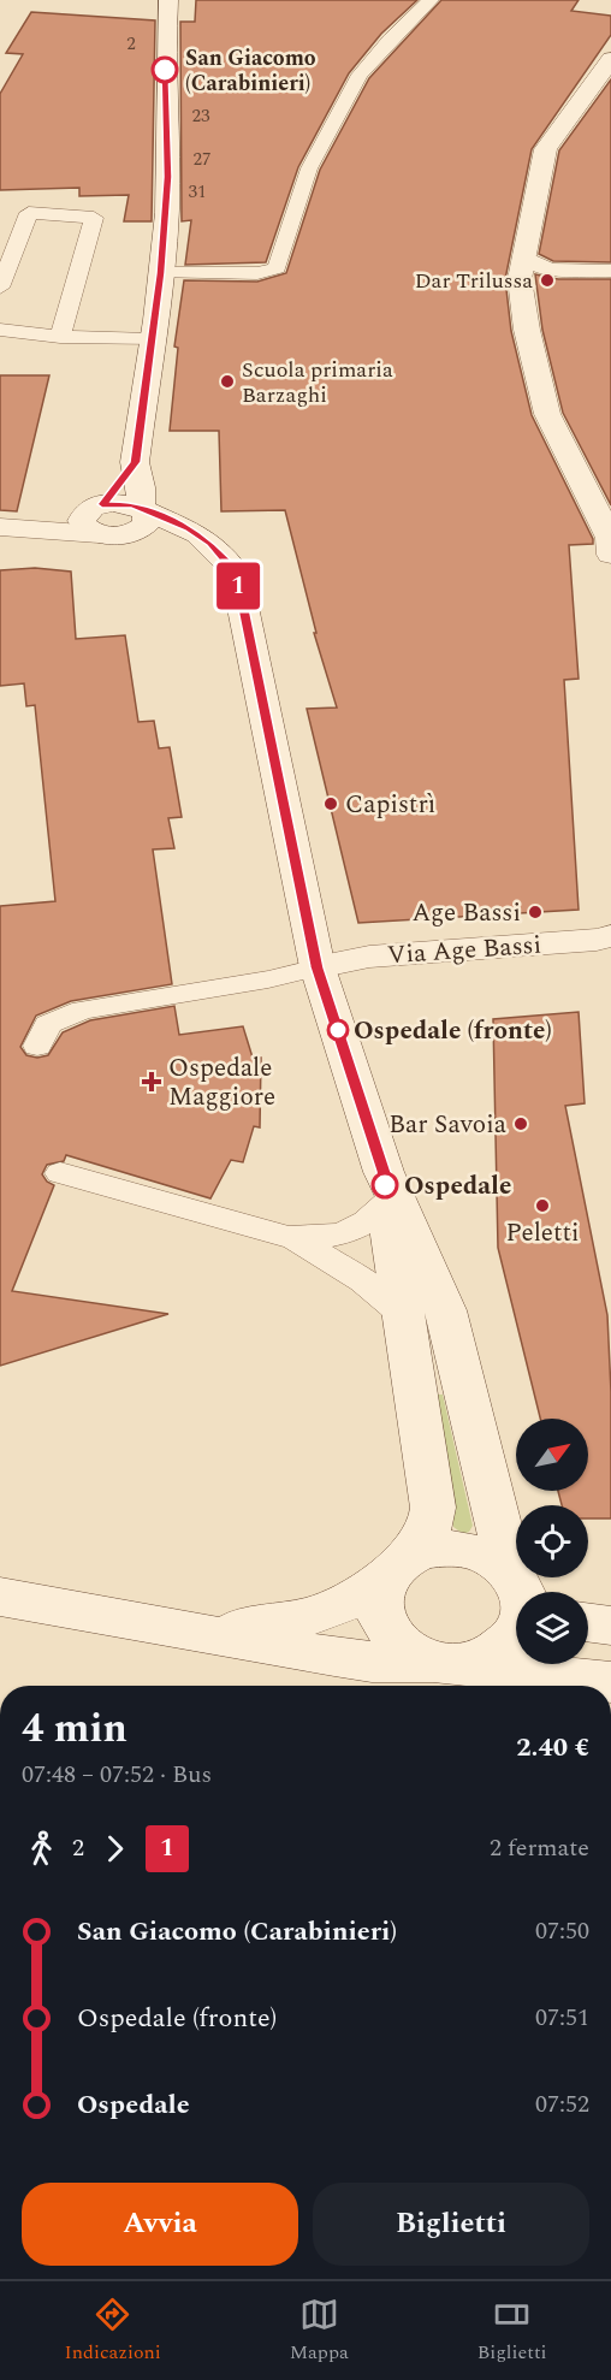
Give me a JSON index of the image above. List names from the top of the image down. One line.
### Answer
{"streets":{"street":["Via Age Bassi"]},"places":{"other":["San Giacomo (Carabinieri)","Dar Trilussa","Scuola primaria Barzaghi","Capistrì","Age Bassi","Ospedale (fronte)","Bar Savoia","Ospedale","Peletti"],"health":["Ospedale Maggiore"]},"lines":["bus line 1"],"house_numbers":["2","23","27","31"],"north":"top right","page":{"on_map":"1","heading":["4 min","07:48 – 07:52 · Bus","2.40 €"],"legs":["2","1","2 fermate"],"list":[{"name":"San Giacomo (Carabinieri)","value":"07:50"},{"name":"Ospedale (fronte)","value":"07:51"},{"name":"Ospedale","value":"07:52"}],"buttons":["Avvia","Biglietti"],"tabs":["Indicazioni","Mappa","Biglietti"]}}
